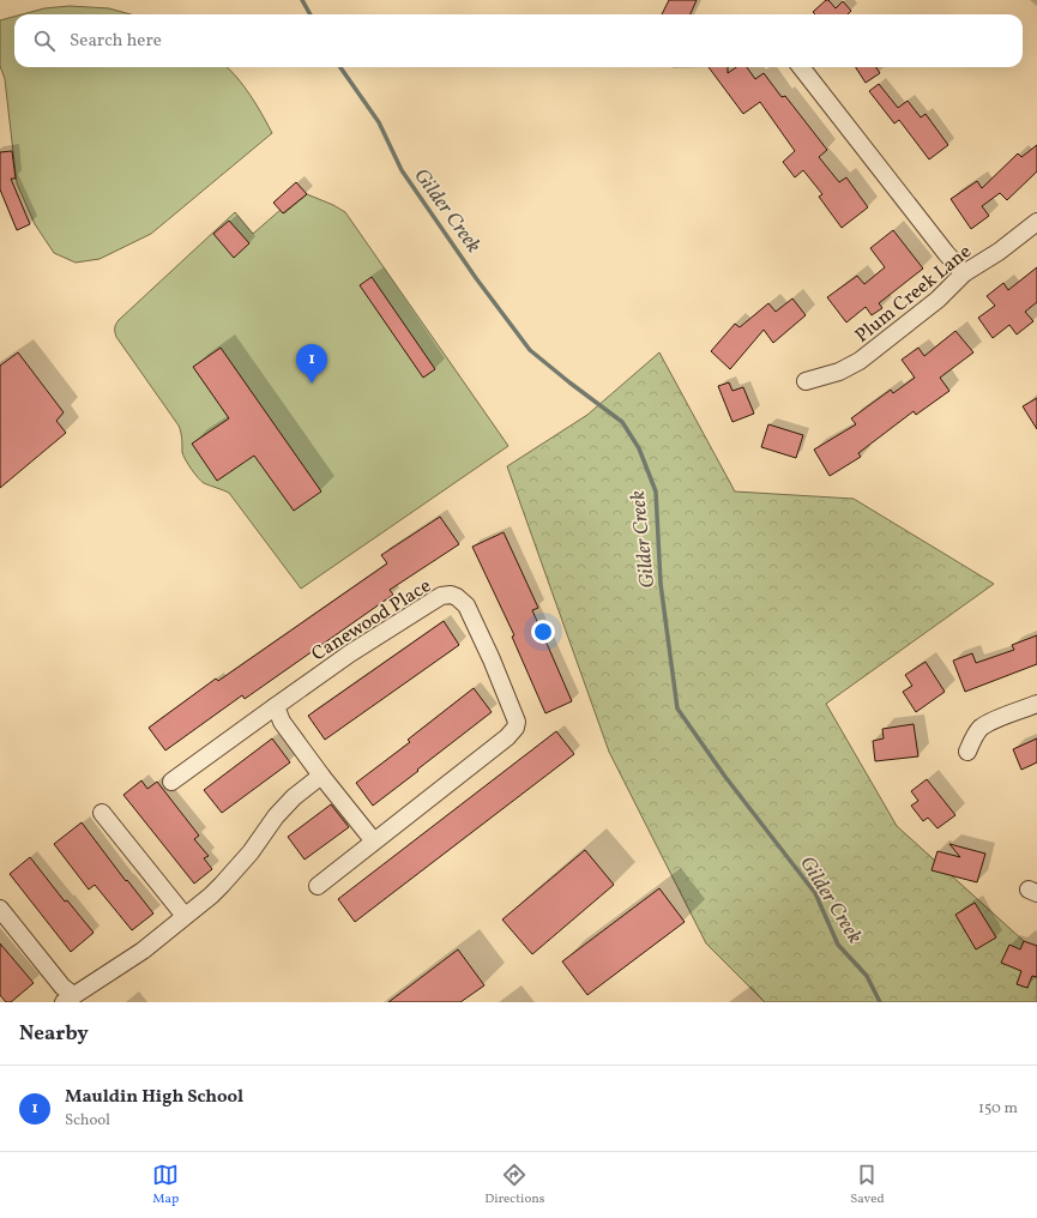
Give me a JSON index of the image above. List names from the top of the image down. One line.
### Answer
{"streets":{"street":["Plum Creek Lane","Canewood Place"]},"water":["Gilder Creek"],"page":{"search":"Search here","pins":"1","heading":"Nearby","list":[{"mark":"1","name":"Mauldin High School","note":"School","value":"150 m"}],"nav":["Map","Directions","Saved"]}}
